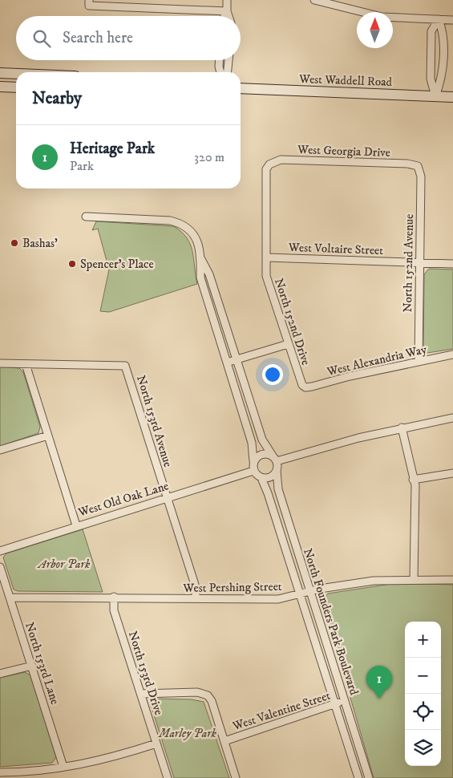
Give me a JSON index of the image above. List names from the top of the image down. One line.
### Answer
{"streets":{"main road":["West Waddell Road"],"street":["West Georgia Drive","West Voltaire Street","North 152nd Avenue","North 152nd Drive","West Alexandria Way","North 153rd Avenue","West Old Oak Lane","West Pershing Street","North Founders Park Boulevard","North 153rd Lane","North 153rd Drive","West Valentine Street"]},"crossings":[["West Georgia Drive","North 152nd Avenue"],["West Georgia Drive","North 152nd Drive"],["West Voltaire Street","North 152nd Avenue"],["West Voltaire Street","North 152nd Drive"],["North 152nd Avenue","West Alexandria Way"],["North 152nd Drive","West Alexandria Way"],["North 153rd Avenue","West Old Oak Lane"],["North 153rd Avenue","West Pershing Street"],["West Old Oak Lane","North Founders Park Boulevard"],["West Pershing Street","North Founders Park Boulevard"],["West Pershing Street","North 153rd Lane"],["West Pershing Street","North 153rd Drive"],["North Founders Park Boulevard","West Valentine Street"]],"parks":["Arbor Park","Marley Park"],"places":["Bashas'","Spencer's Place"],"north":"top","page":{"search":"Search here","heading":"Nearby","list":[{"mark":"1","name":"Heritage Park","note":"Park","value":"320 m"}],"map_buttons":["+","−"],"pins":"1"}}
